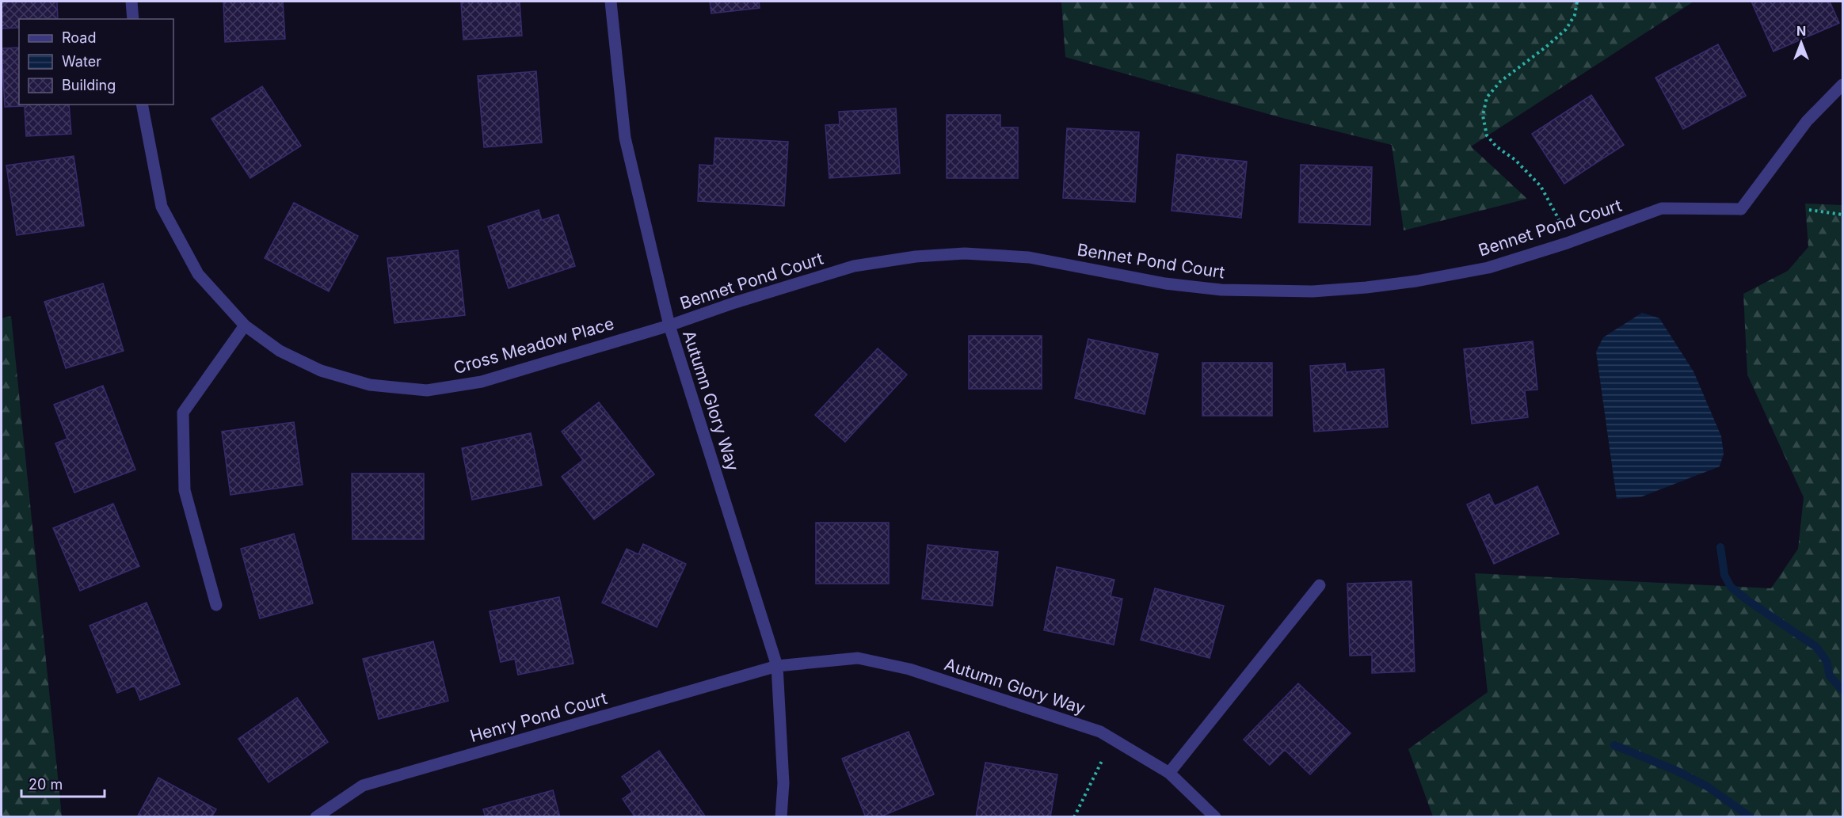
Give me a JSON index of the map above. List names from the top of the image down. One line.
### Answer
{"streets":{"street":["Bennet Pond Court","Cross Meadow Place","Autumn Glory Way","Henry Pond Court"]},"crossings":[["Bennet Pond Court","Cross Meadow Place"],["Bennet Pond Court","Autumn Glory Way"],["Cross Meadow Place","Autumn Glory Way"],["Autumn Glory Way","Henry Pond Court"]],"legend":["Road","Water","Building"],"scale_bar":"20 m","north":"top"}
